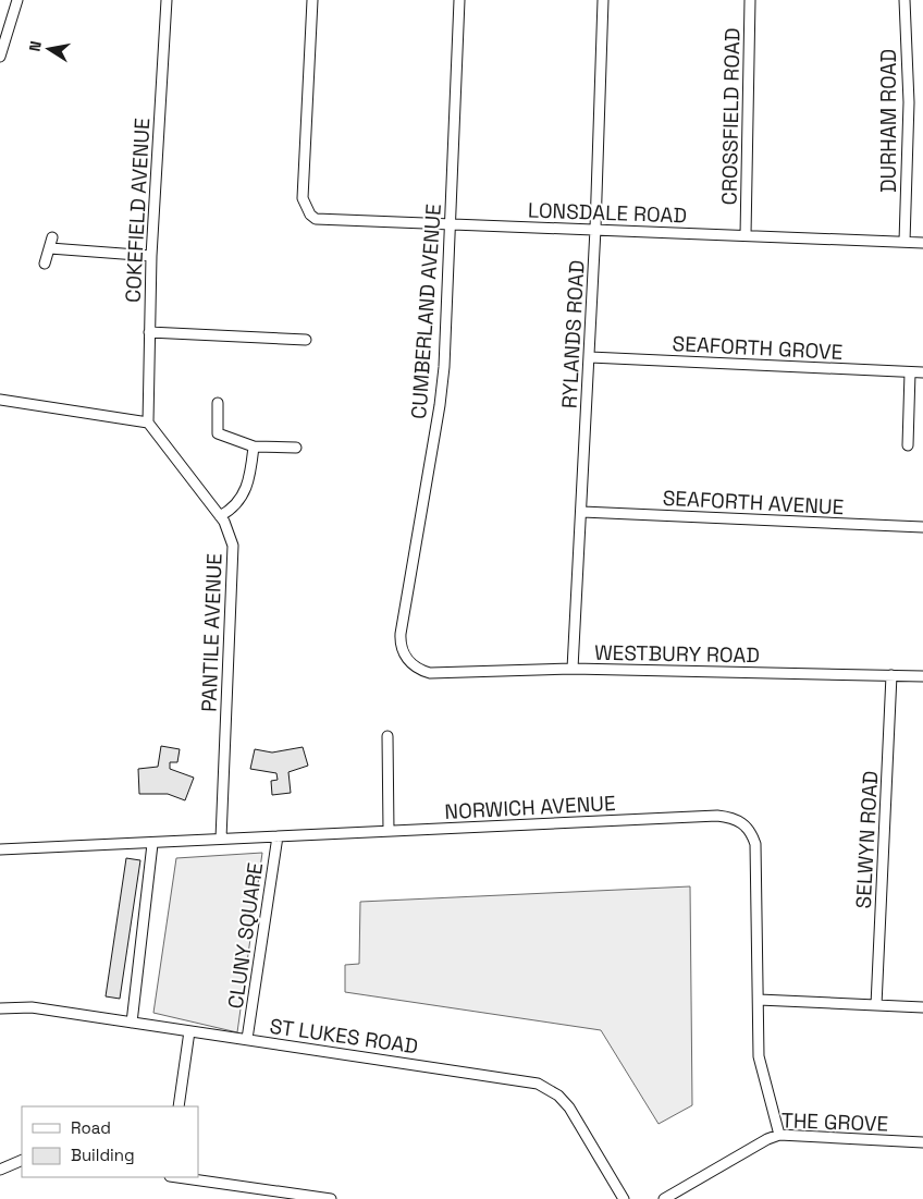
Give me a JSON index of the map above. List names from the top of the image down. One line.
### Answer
{"streets":{"street":["CROSSFIELD ROAD","DURHAM ROAD","COKEFIELD AVENUE","LONSDALE ROAD","CUMBERLAND AVENUE","RYLANDS ROAD","SEAFORTH GROVE","SEAFORTH AVENUE","PANTILE AVENUE","WESTBURY ROAD","NORWICH AVENUE","SELWYN ROAD","CLUNY SQUARE","ST LUKES ROAD","THE GROVE"]},"crossings":[["CROSSFIELD ROAD","LONSDALE ROAD"],["DURHAM ROAD","LONSDALE ROAD"],["COKEFIELD AVENUE","PANTILE AVENUE"],["LONSDALE ROAD","CUMBERLAND AVENUE"],["LONSDALE ROAD","RYLANDS ROAD"],["CUMBERLAND AVENUE","WESTBURY ROAD"],["RYLANDS ROAD","SEAFORTH GROVE"],["RYLANDS ROAD","SEAFORTH AVENUE"],["RYLANDS ROAD","WESTBURY ROAD"],["PANTILE AVENUE","NORWICH AVENUE"],["WESTBURY ROAD","SELWYN ROAD"],["NORWICH AVENUE","CLUNY SQUARE"],["NORWICH AVENUE","THE GROVE"],["CLUNY SQUARE","ST LUKES ROAD"]],"legend":["Road","Building"],"north":"left"}
